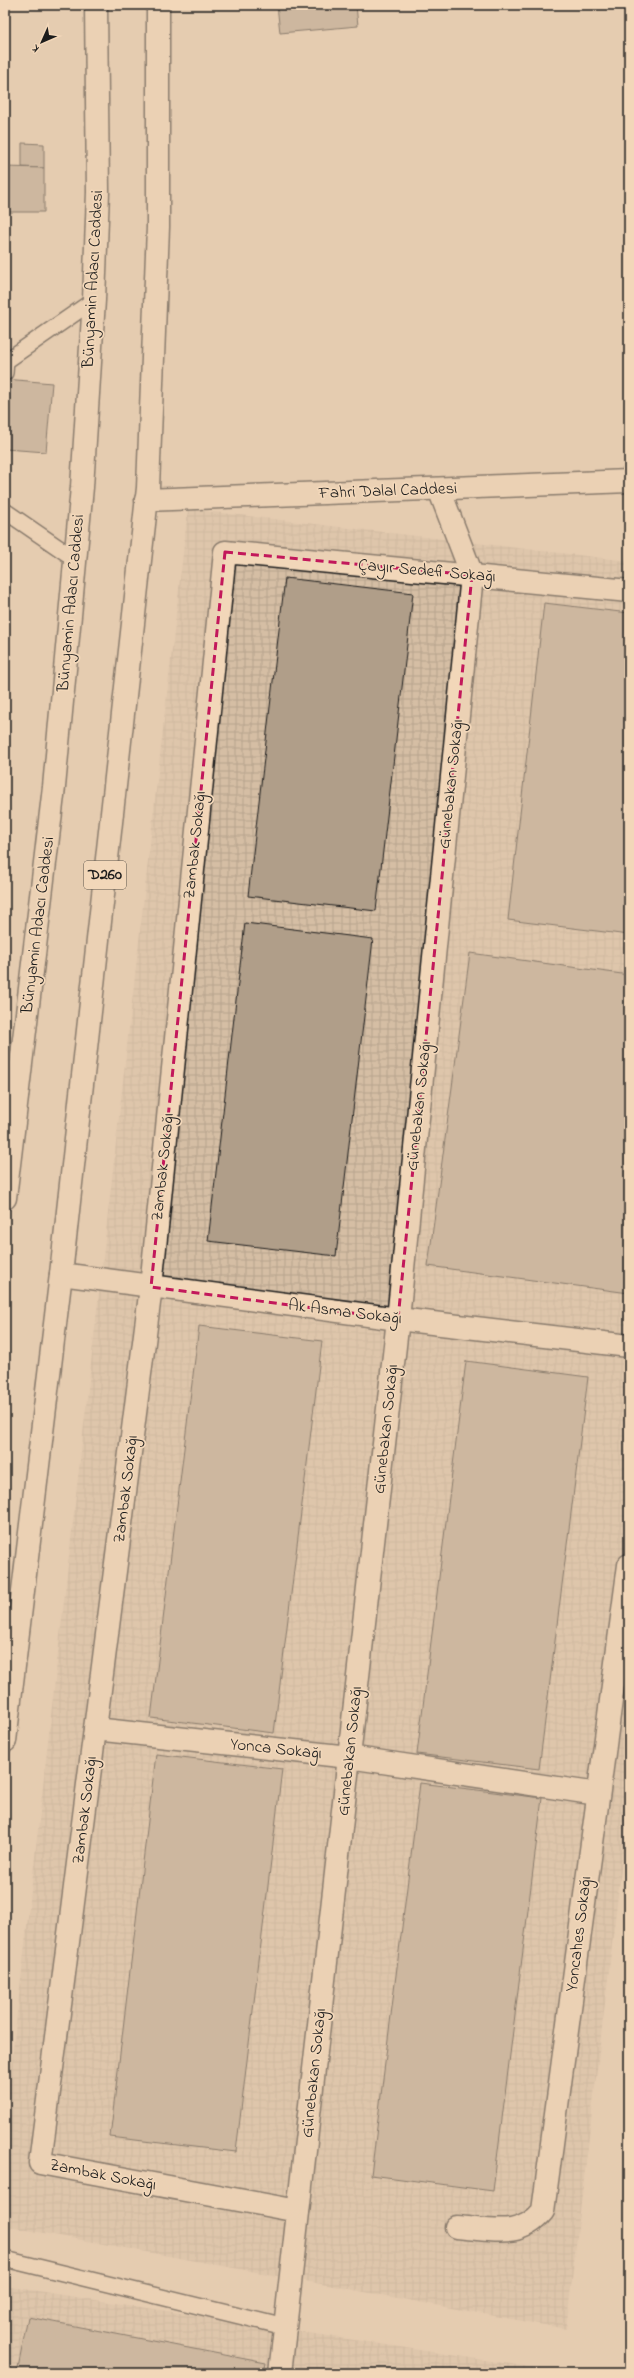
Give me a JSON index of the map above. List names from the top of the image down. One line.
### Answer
{"streets":{"street":["Bünyamin Adacı Caddesi","Fahri Dalal Caddesi","Çayır Sedefi Sokağı","Günebakan Sokağı","Zambak Sokağı","D260","Ak Asma Sokağı","Yonca Sokağı","Yoncahes Sokağı"]},"crossings":[["Fahri Dalal Caddesi","Günebakan Sokağı"],["Fahri Dalal Caddesi","D260"],["Çayır Sedefi Sokağı","Günebakan Sokağı"],["Çayır Sedefi Sokağı","Zambak Sokağı"],["Günebakan Sokağı","Zambak Sokağı"],["Günebakan Sokağı","Ak Asma Sokağı"],["Günebakan Sokağı","Yonca Sokağı"],["Zambak Sokağı","Ak Asma Sokağı"],["Zambak Sokağı","Yonca Sokağı"],["D260","Ak Asma Sokağı"],["Yonca Sokağı","Yoncahes Sokağı"]],"north":"bottom left"}
